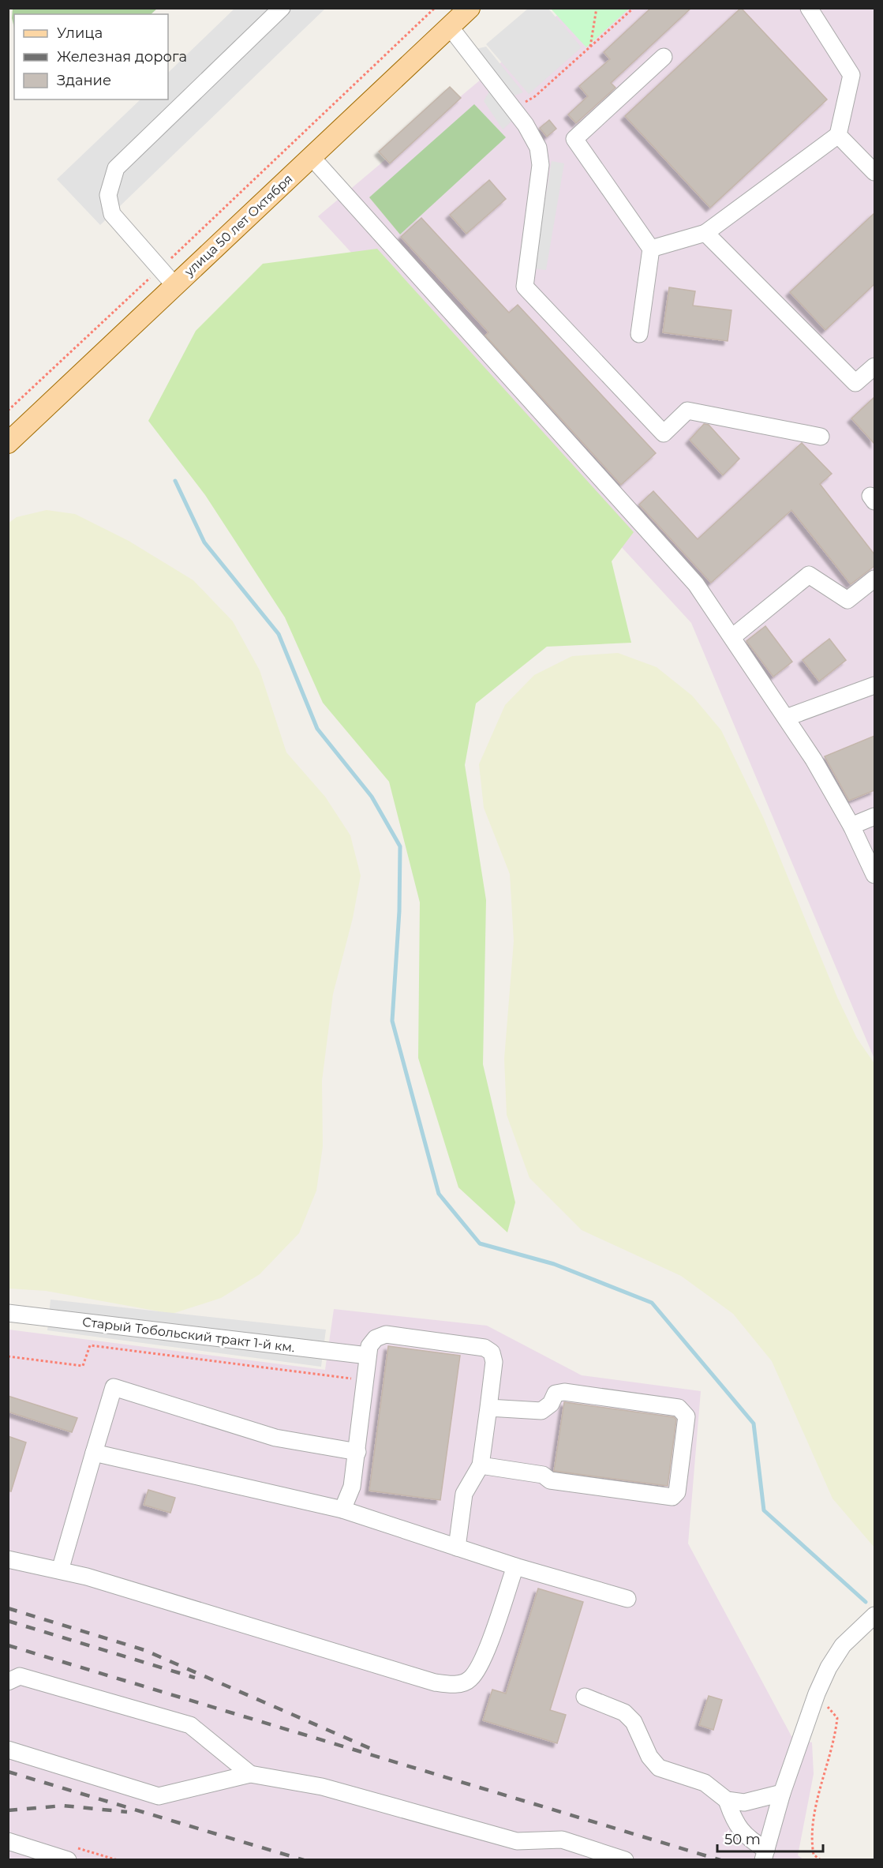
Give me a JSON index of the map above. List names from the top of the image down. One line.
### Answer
{"streets":{"main road":["улица 50 лет Октября"],"lane":["Старый Тобольский тракт 1-й км."]},"legend":["Улица","Железная дорога","Здание"],"scale_bar":"50 m"}
